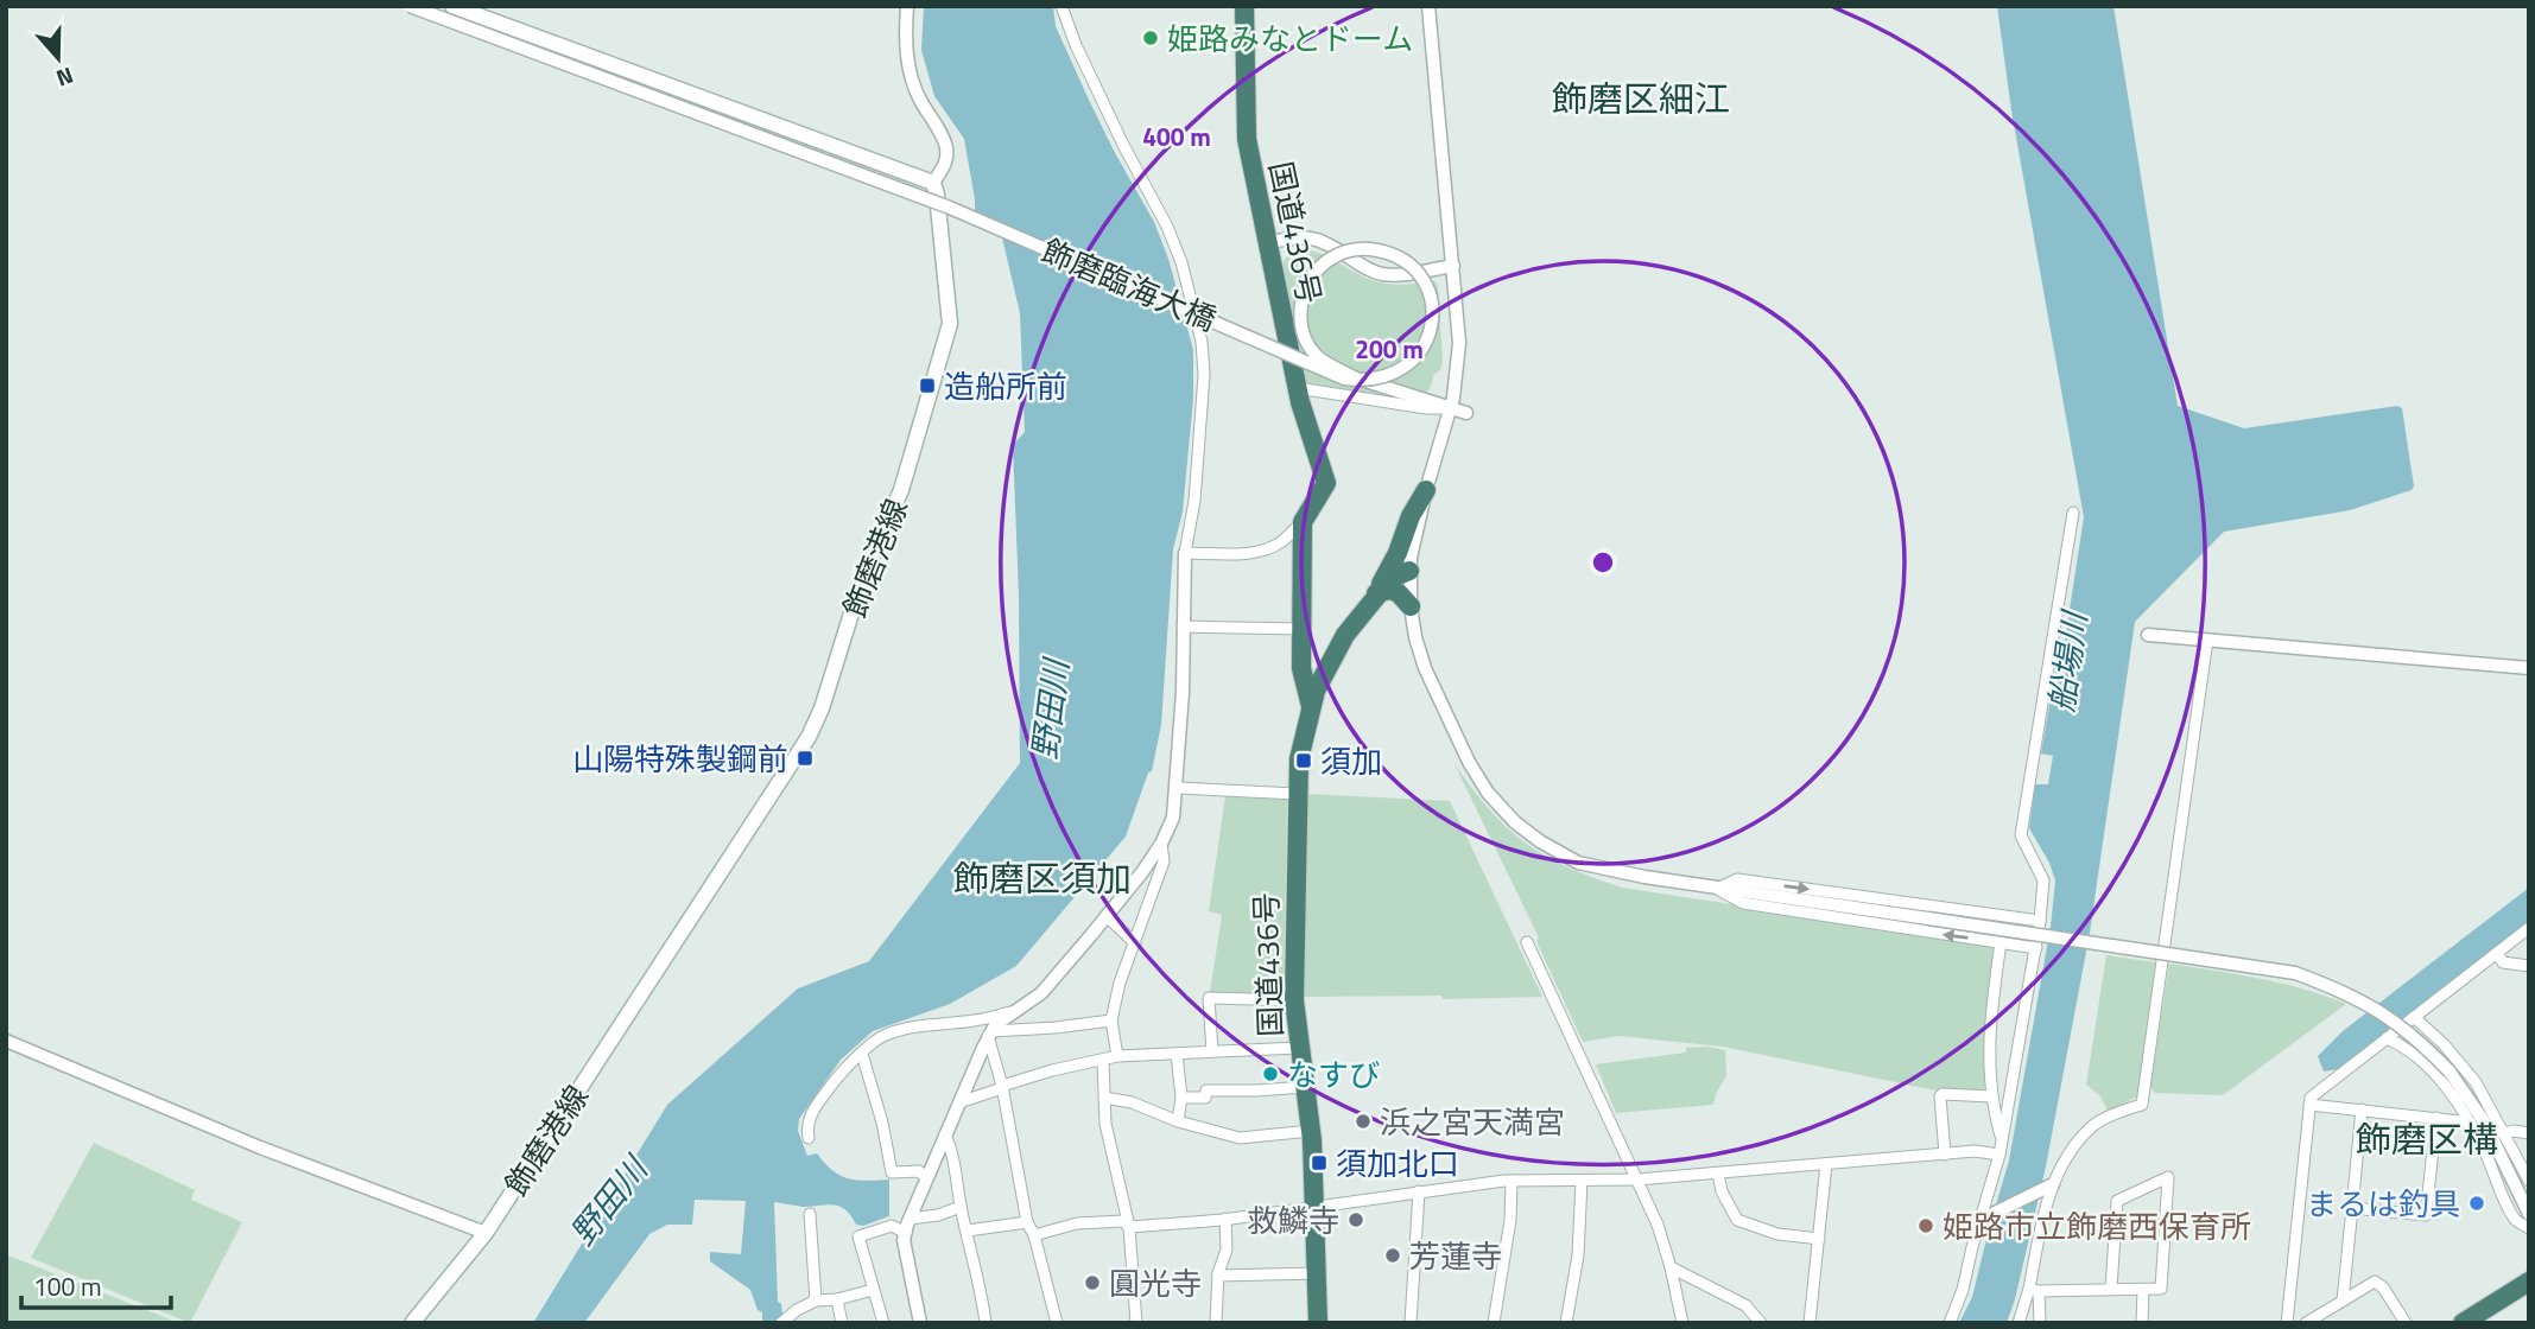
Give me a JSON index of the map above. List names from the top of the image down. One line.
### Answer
{"streets":{"highway":["国道436号"],"main road":["飾磨港線"],"street":["飾磨臨海大橋"]},"districts":["飾磨区細江","飾磨区須加","飾磨区構"],"water":["船場川","野田川"],"places":{"other":["姫路みなとドーム","なすび","浜之宮天満宮","まるは釣具","救鱗寺","姫路市立飾磨西保育所","芳蓮寺","圓光寺"],"transit":["造船所前","山陽特殊製鋼前","須加","須加北口"]},"scale_bar":"100 m","north":"bottom","rings":["400 m","200 m"]}
